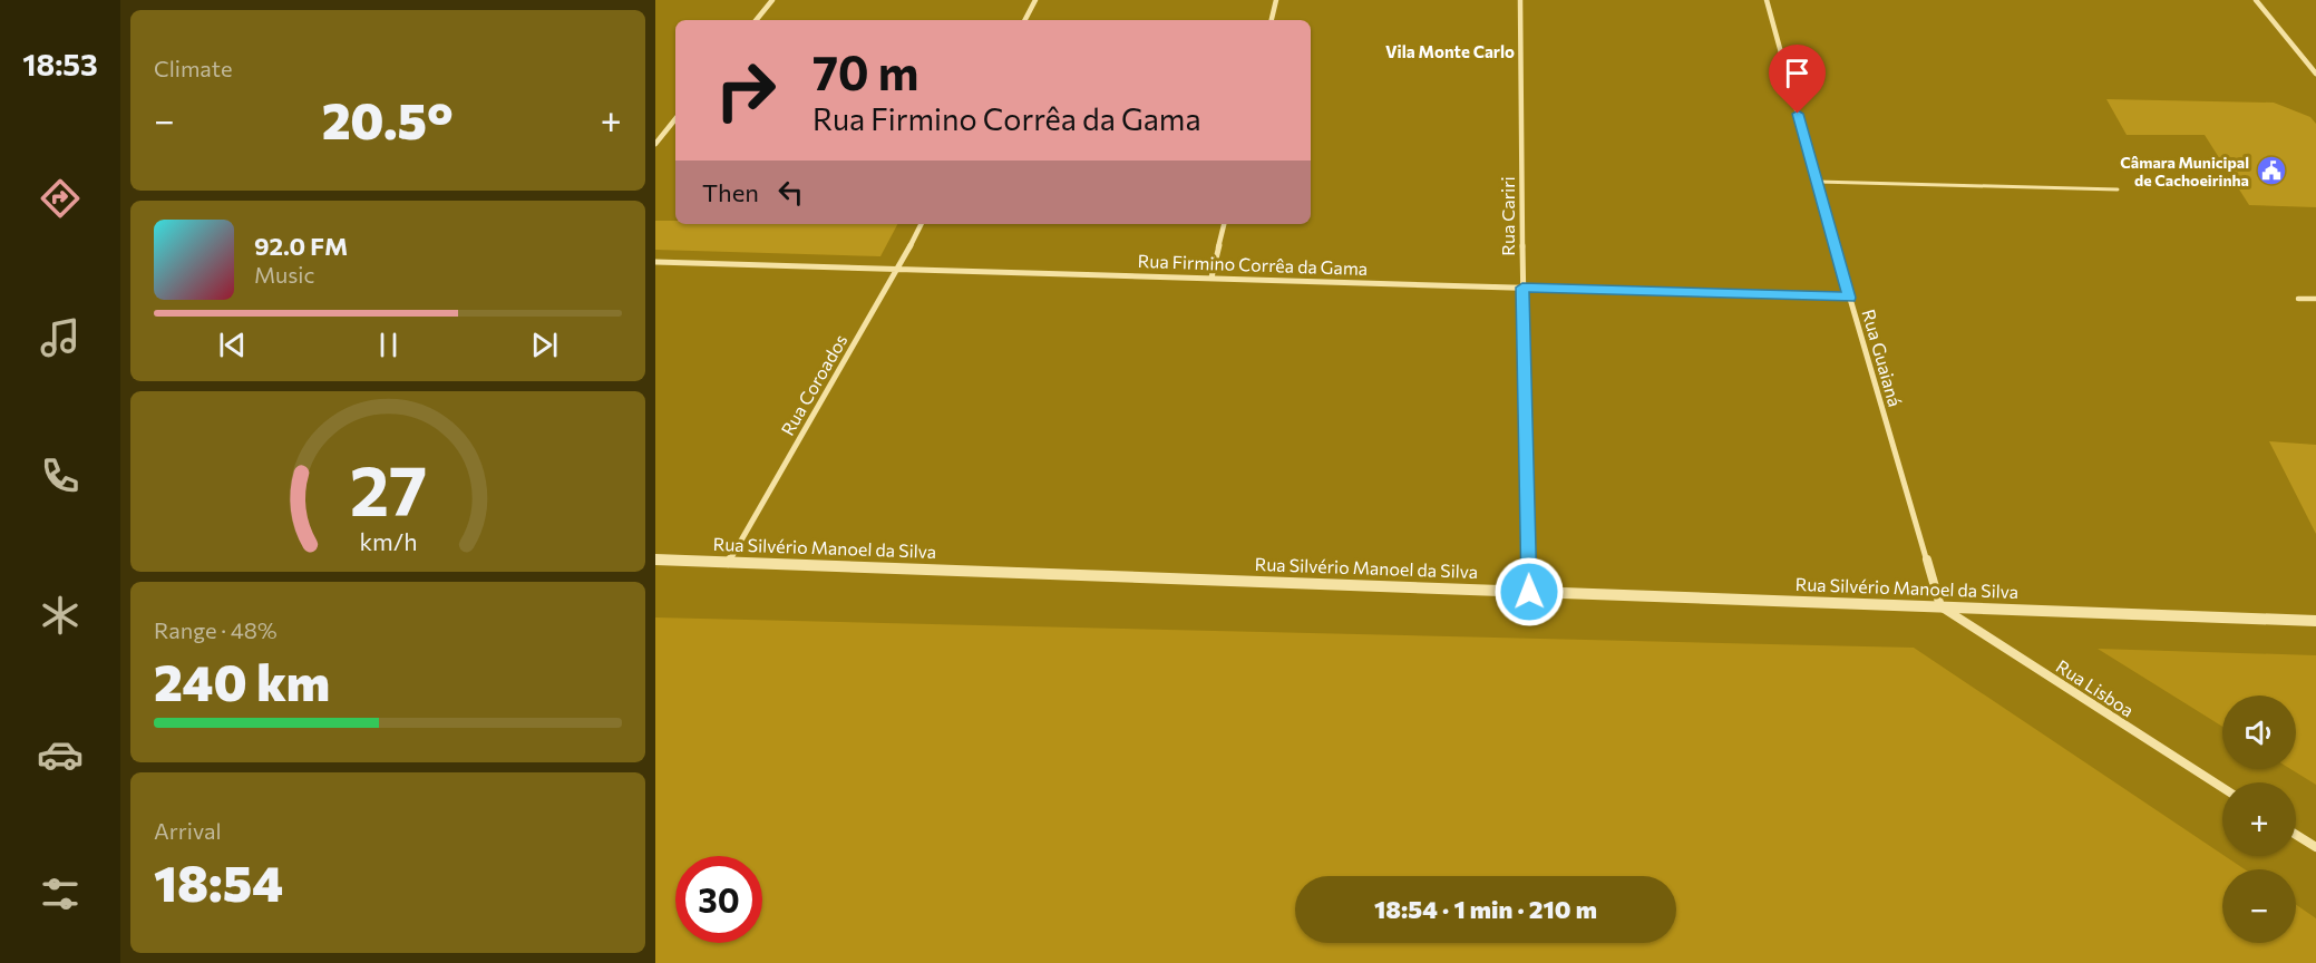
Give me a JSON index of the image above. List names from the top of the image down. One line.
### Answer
{"streets":{"street":["Rua Cariri","Rua Firmino Corrêa da Gama","Rua Guaianá","Rua Coroados","Rua Silvério Manoel da Silva","Rua Lisboa"]},"crossings":[["Rua Cariri","Rua Firmino Corrêa da Gama"],["Rua Cariri","Rua Silvério Manoel da Silva"],["Rua Firmino Corrêa da Gama","Rua Guaianá"],["Rua Firmino Corrêa da Gama","Rua Coroados"],["Rua Guaianá","Rua Silvério Manoel da Silva"],["Rua Guaianá","Rua Lisboa"],["Rua Coroados","Rua Silvério Manoel da Silva"],["Rua Silvério Manoel da Silva","Rua Lisboa"]],"districts":["Vila Monte Carlo"],"places":{"public building":["Câmara Municipal de Cachoeirinha"]},"page":{"tabs":"18:53","tile":["Climate",["Range · 48%","240 km"],["Arrival","18:54"]],"turn":["70 m","Rua Firmino Corrêa da Gama"],"heat":["−","20.5°","+"],"then":"Then","song":["92.0 FM","Music"],"map_buttons":["+","−"],"limit":"30","trip":"18:54 · 1 min · 210 m","gauge":["27","km/h"]}}
